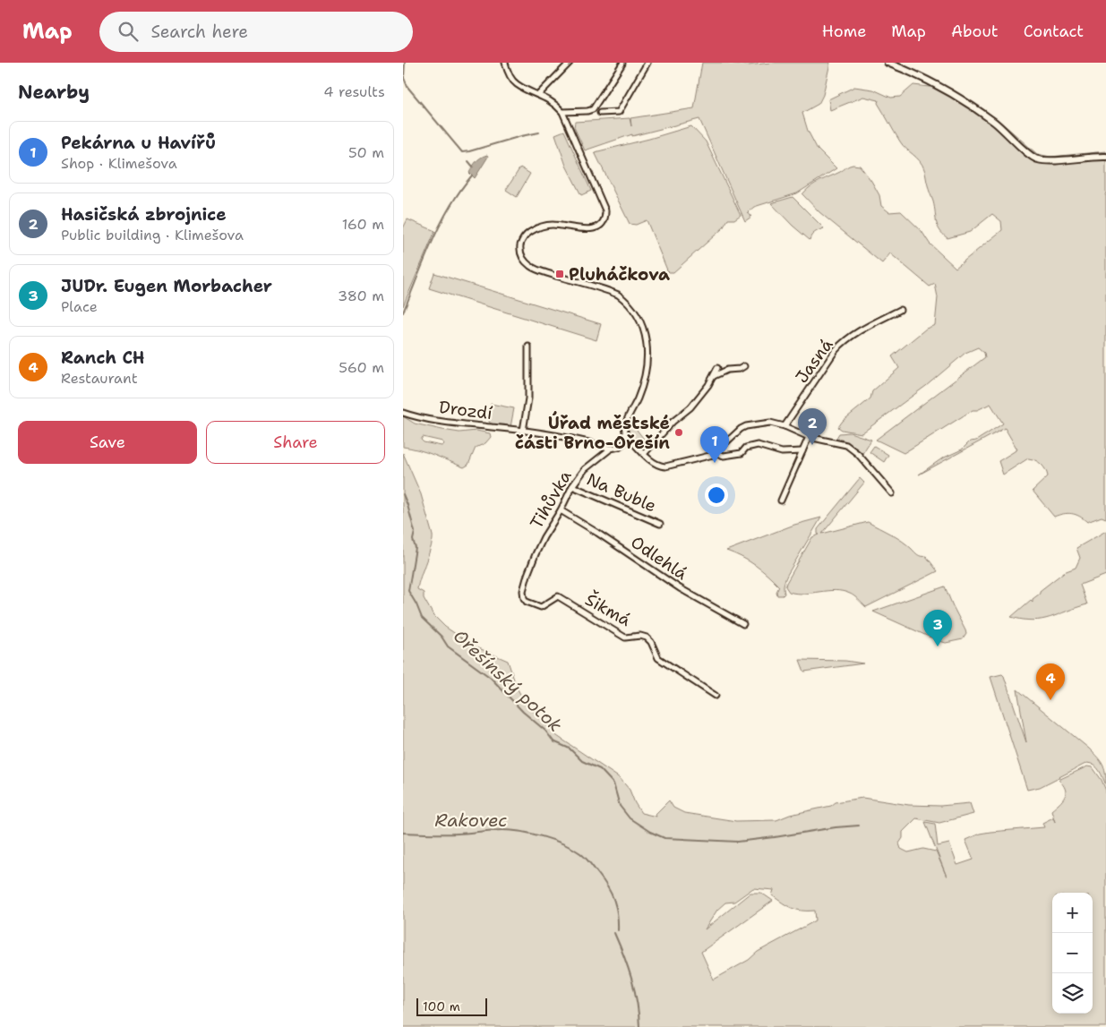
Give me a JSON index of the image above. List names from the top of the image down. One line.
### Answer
{"streets":{"street":["Jasná","Drozdí","Na Buble","Tihůvka","Odlehlá","Šikmá"]},"crossings":[["Drozdí","Tihůvka"],["Na Buble","Tihůvka"],["Tihůvka","Odlehlá"],["Tihůvka","Šikmá"]],"water":["Ořešínský potok","Rakovec"],"places":{"transit":["Pluháčkova"],"other":["Úřad městské části Brno-Ořešín"]},"scale_bar":"100 m","page":{"header":"Map","search":"Search here","nav":["Home","Map","About","Contact"],"heading":["Nearby","4 results"],"list":[{"mark":"1","name":"Pekárna u Havířů","note":"Shop · Klimešova","value":"50 m"},{"mark":"2","name":"Hasičská zbrojnice","note":"Public building · Klimešova","value":"160 m"},{"mark":"3","name":"JUDr. Eugen Morbacher","note":"Place","value":"380 m"},{"mark":"4","name":"Ranch CH","note":"Restaurant","value":"560 m"}],"buttons":["Save","Share"],"pins":["2","1","3","4"],"map_buttons":["+","−"],"scale":"100 m"}}
